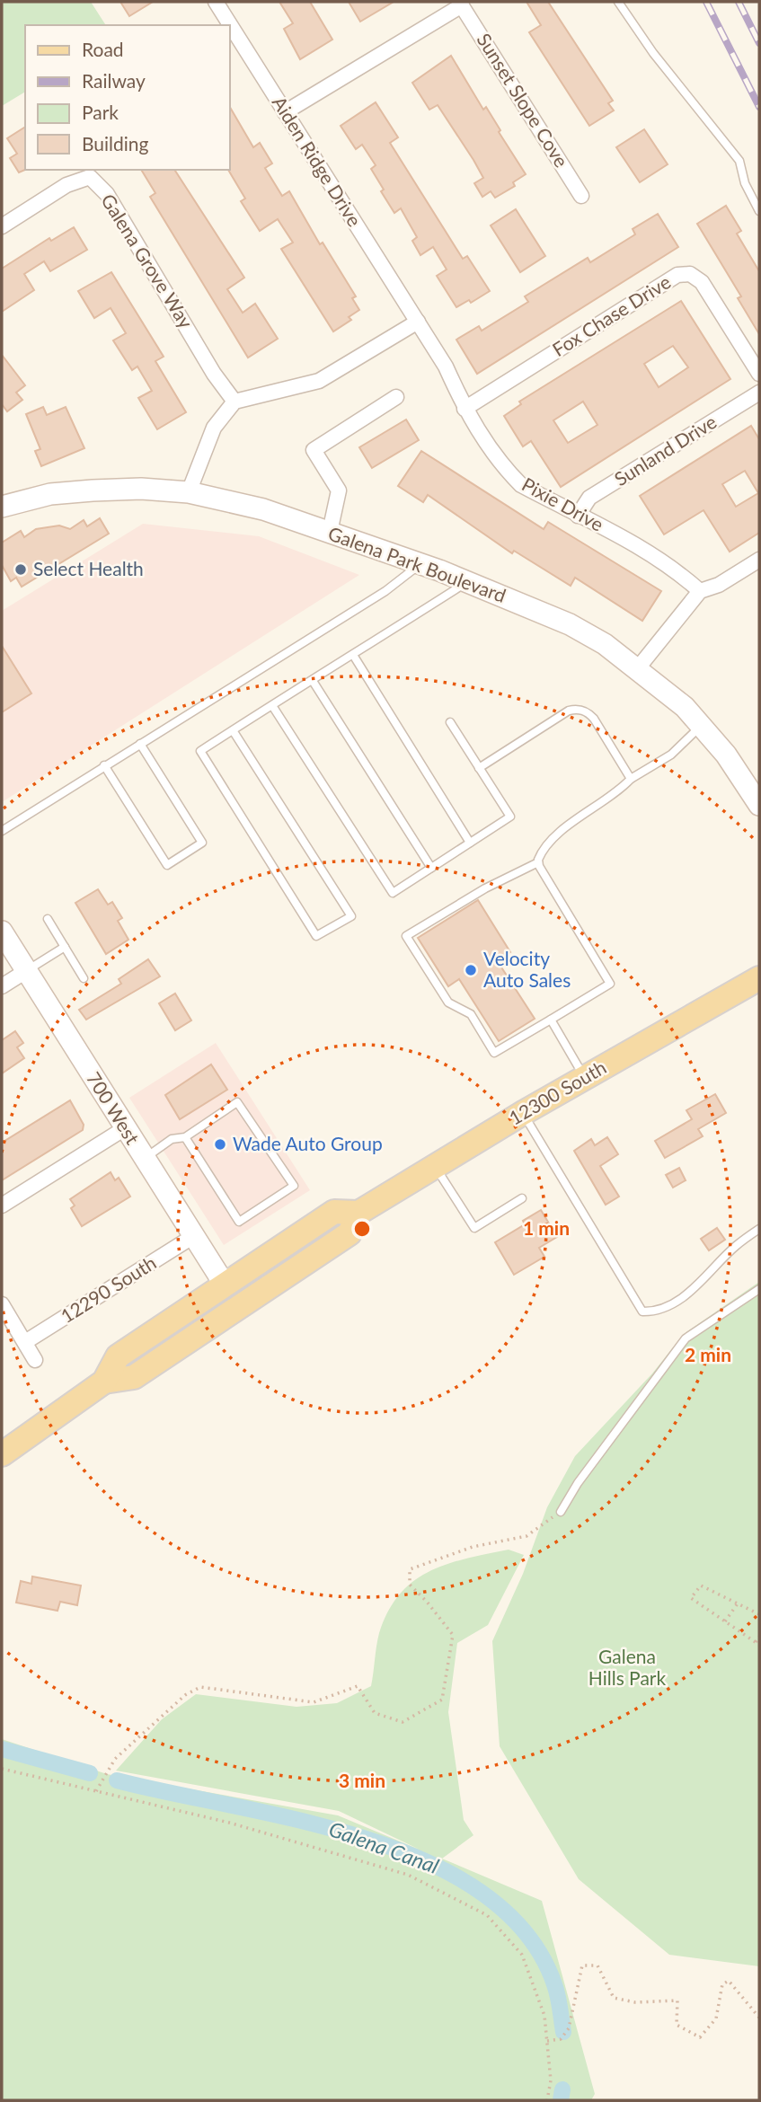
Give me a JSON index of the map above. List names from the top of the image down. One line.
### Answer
{"streets":{"main road":["12300 South"],"street":["Sunset Slope Cove","Aiden Ridge Drive","Galena Grove Way","Fox Chase Drive","Sunland Drive","Pixie Drive","Galena Park Boulevard","700 West","12290 South"]},"crossings":[["Aiden Ridge Drive","Pixie Drive"],["Fox Chase Drive","Pixie Drive"],["Sunland Drive","Pixie Drive"],["12300 South","700 West"],["700 West","12290 South"]],"water":["Galena Canal"],"parks":["Galena Hills Park"],"places":["Select Health","Velocity Auto Sales","Wade Auto Group"],"legend":["Road","Railway","Park","Building"],"rings":["1 min","2 min","3 min"]}
